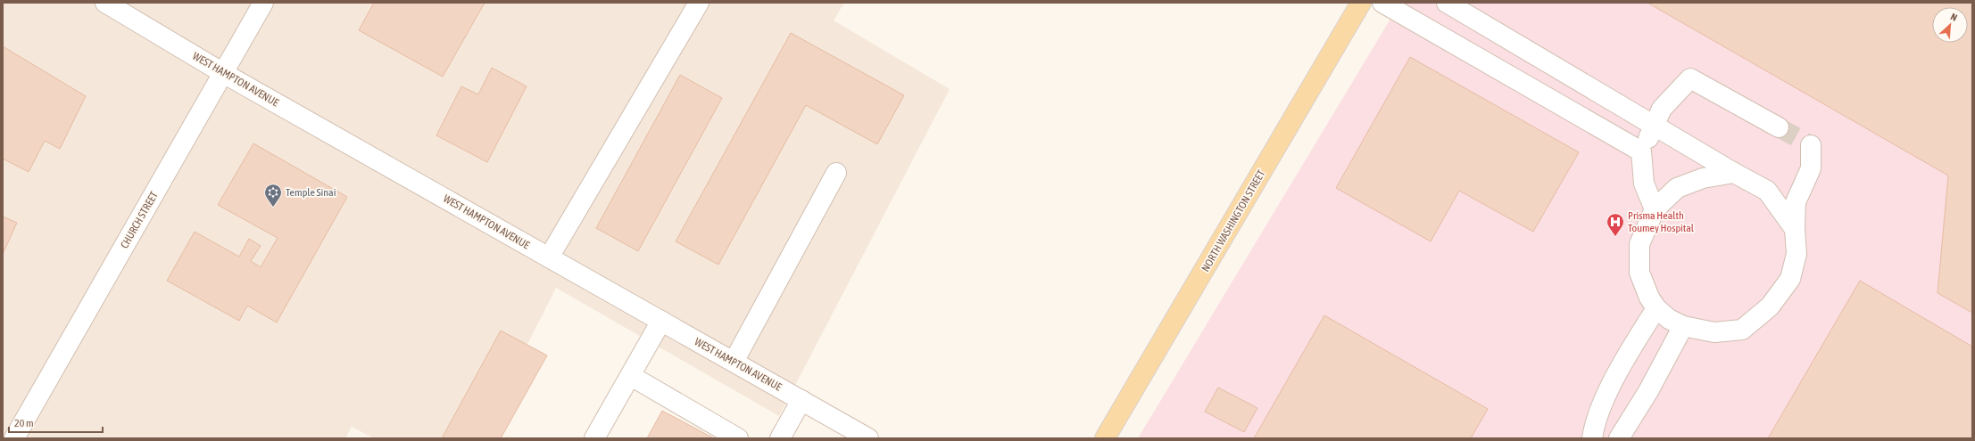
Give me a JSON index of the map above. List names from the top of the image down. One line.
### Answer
{"streets":{"main road":["NORTH WASHINGTON STREET"],"street":["WEST HAMPTON AVENUE","CHURCH STREET"]},"crossings":[["WEST HAMPTON AVENUE","CHURCH STREET"]],"places":{"synagogue":["Temple Sinai"],"hospital":["Prisma Health Toumey Hospital"]},"scale_bar":"20 m","north":"top right"}
